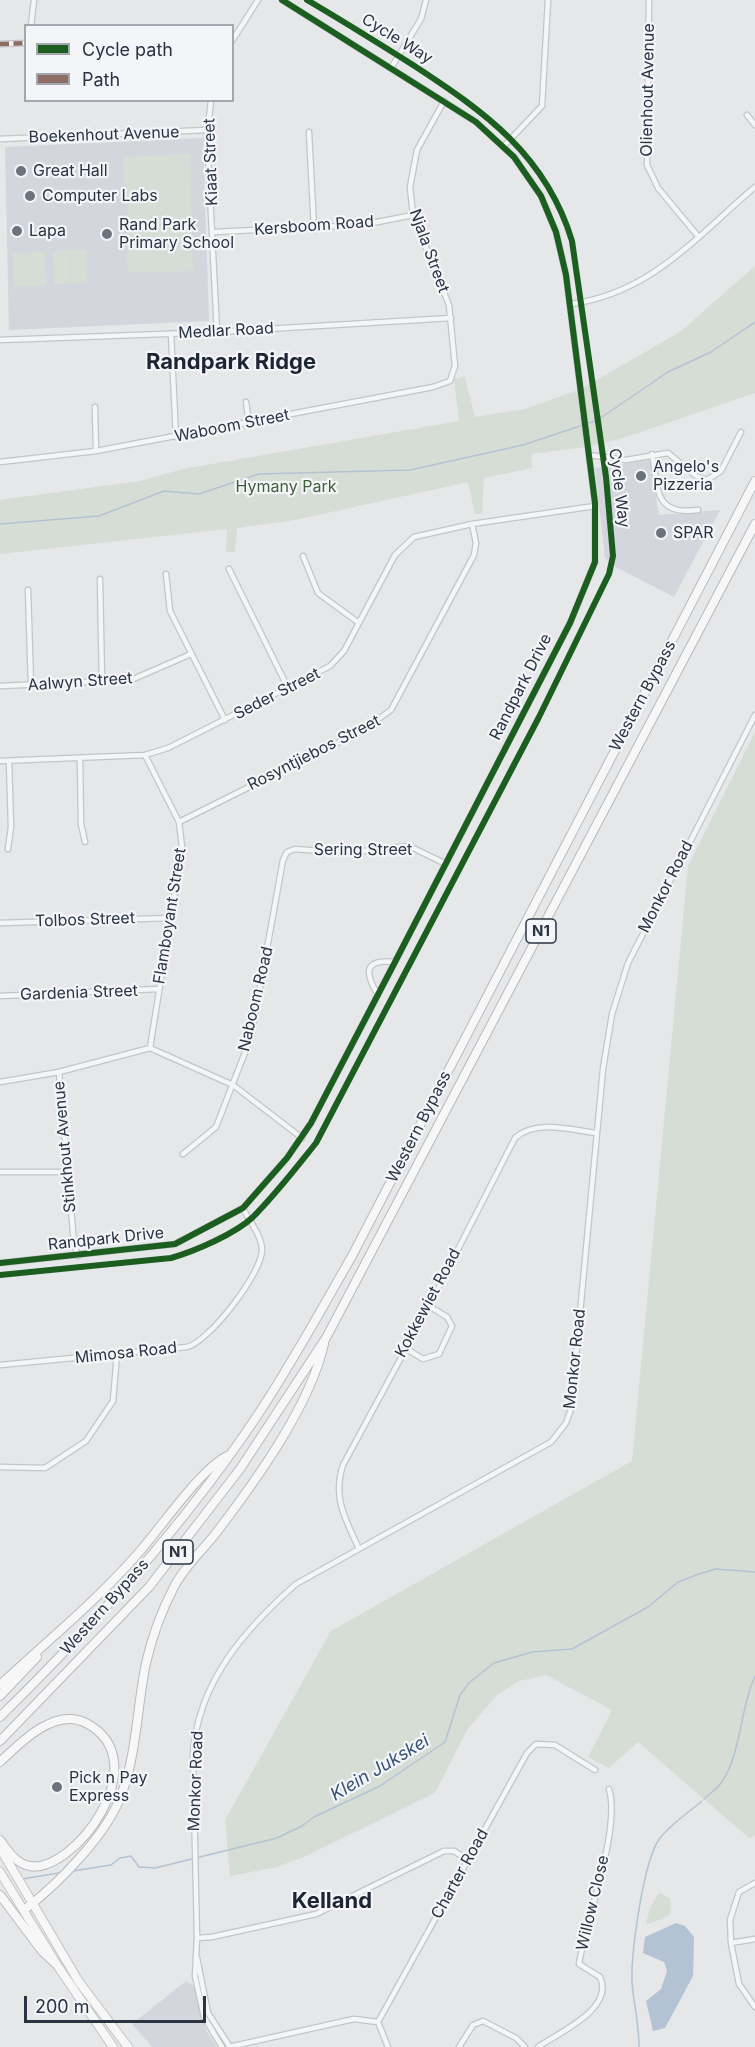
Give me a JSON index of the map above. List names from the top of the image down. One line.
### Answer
{"streets":{"highway":["Western Bypass","N1"],"street":["Olienhout Avenue","Boekenhout Avenue","Kiaat Street","Kersboom Road","Njala Street","Medlar Road","Waboom Street","Aalwyn Street","Randpark Drive","Seder Street","Rosyntjiebos Street","Sering Street","Monkor Road","Flamboyant Street","Tolbos Street","Gardenia Street","Naboom Road","Stinkhout Avenue","Kokkewiet Road","Mimosa Road","Charter Road","Willow Close"],"cycle path":["Cycle Way"]},"crossings":[["Boekenhout Avenue","Kiaat Street"],["Kiaat Street","Kersboom Road"],["Kiaat Street","Medlar Road"],["Kersboom Road","Njala Street"],["Njala Street","Medlar Road"],["Njala Street","Waboom Street"],["Njala Street","Randpark Drive"],["Randpark Drive","Seder Street"],["Randpark Drive","Sering Street"],["Randpark Drive","Stinkhout Avenue"],["Randpark Drive","Mimosa Road"],["Seder Street","Rosyntjiebos Street"],["Seder Street","Flamboyant Street"],["Rosyntjiebos Street","Flamboyant Street"],["Sering Street","Naboom Road"],["Monkor Road","Kokkewiet Road"],["Flamboyant Street","Tolbos Street"],["Flamboyant Street","Gardenia Street"]],"districts":["Randpark Ridge","Kelland"],"water":["Klein Jukskei"],"parks":["Hymany Park"],"places":["Great Hall","Computer Labs","Lapa","Rand Park Primary School","Angelo's Pizzeria","SPAR","Pick n Pay Express"],"legend":["Cycle path","Path"],"scale_bar":"200 m"}
